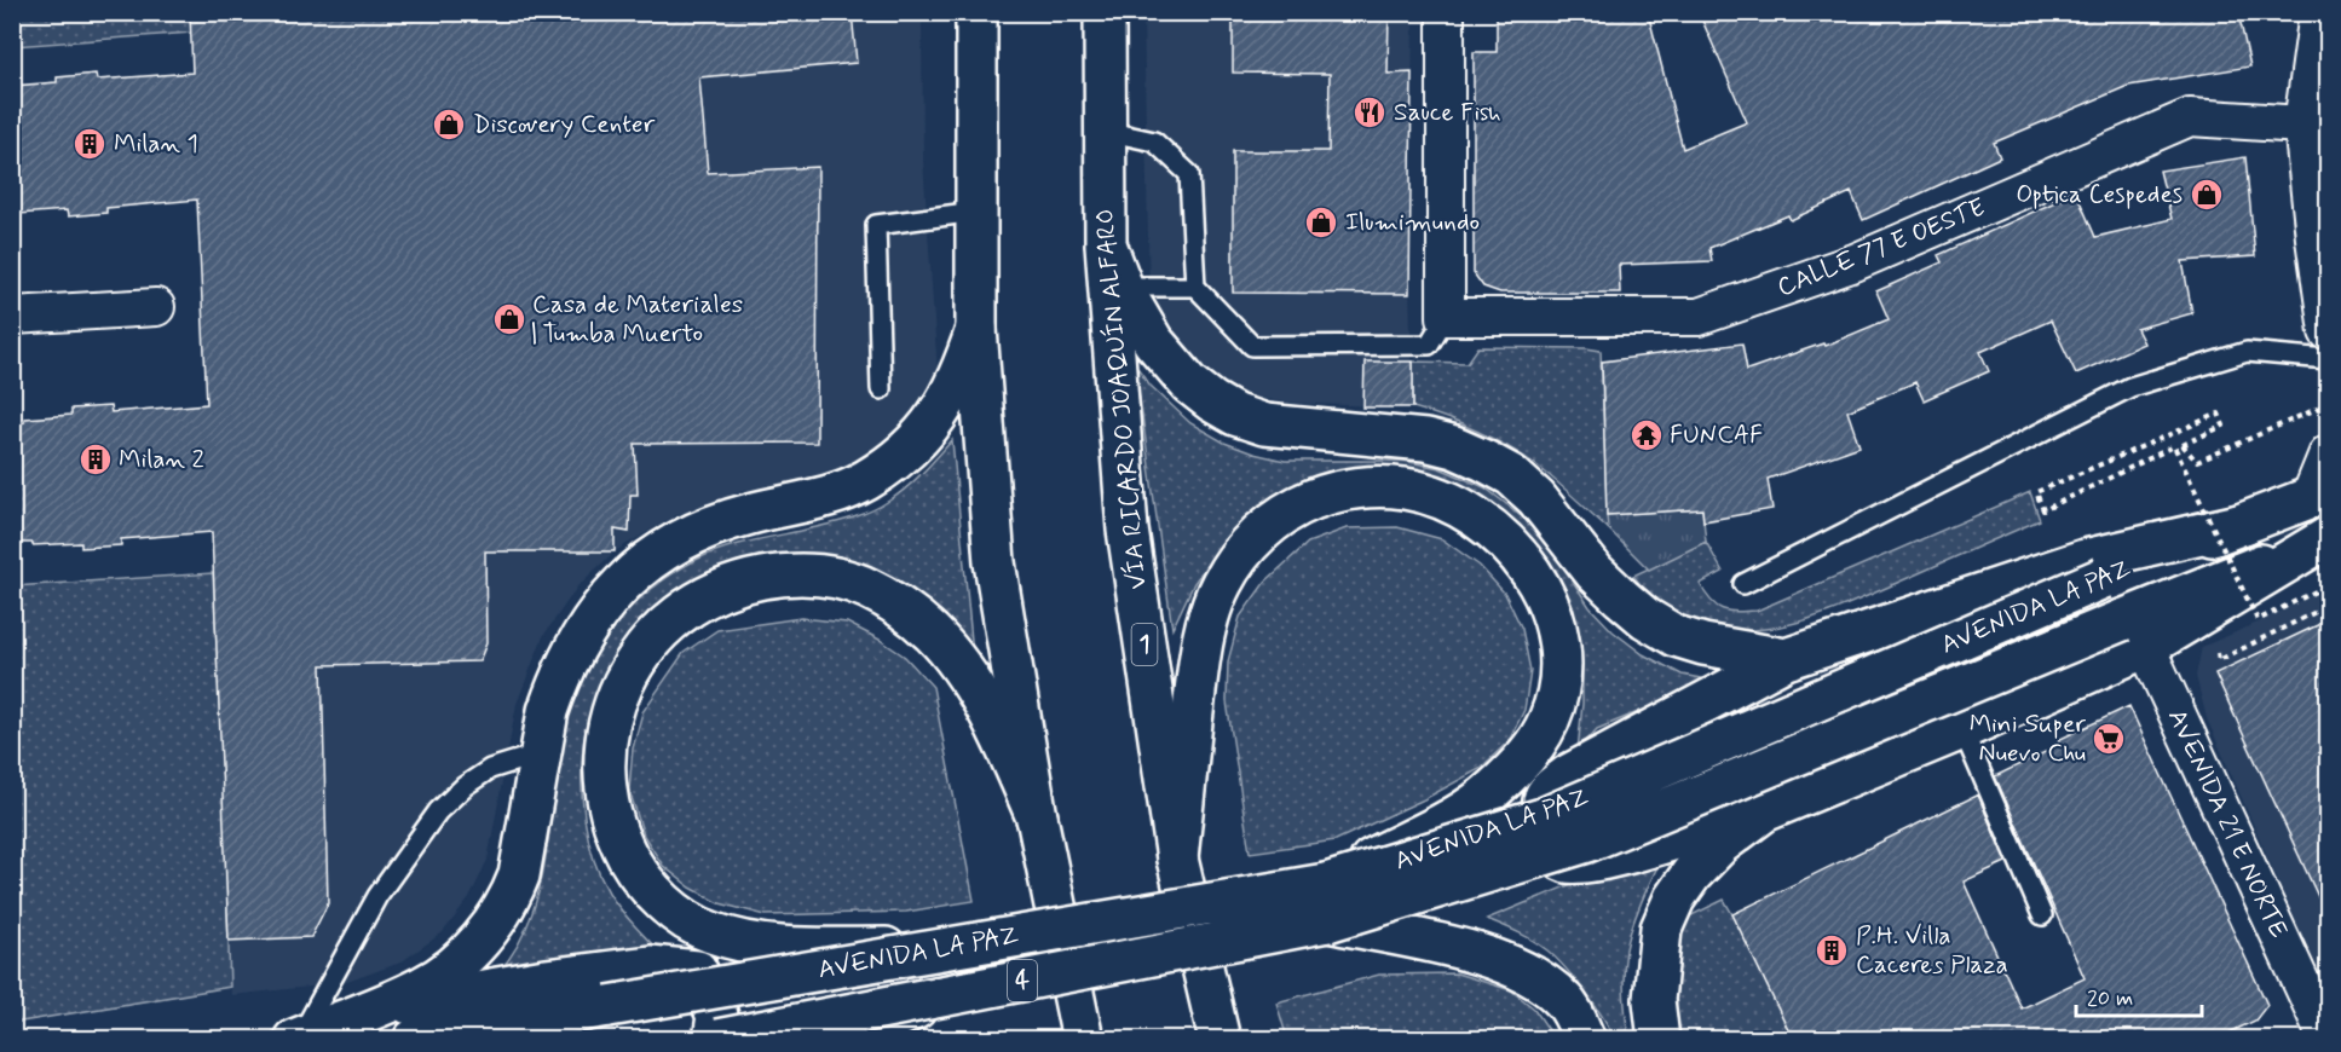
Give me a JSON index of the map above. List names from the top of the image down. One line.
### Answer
{"streets":{"main road":["VÍA RICARDO JOAQUÍN ALFARO","AVENIDA LA PAZ","1","4"],"street":["CALLE 77 E OESTE","AVENIDA 21 E NORTE"]},"crossings":[["AVENIDA LA PAZ","AVENIDA 21 E NORTE"]],"places":{"restaurant":["Sauce Fish"],"shop":["Discovery Center","Optica Cespedes","Ilumimundo","Casa de Materiales | Tumba Muerto"],"building":["Milan 1","Milan 2","P.H. Villa Caceres Plaza"],"temple":["FUNCAF"],"supermarket":["Mini Super Nuevo Chu"]},"scale_bar":"20 m"}
